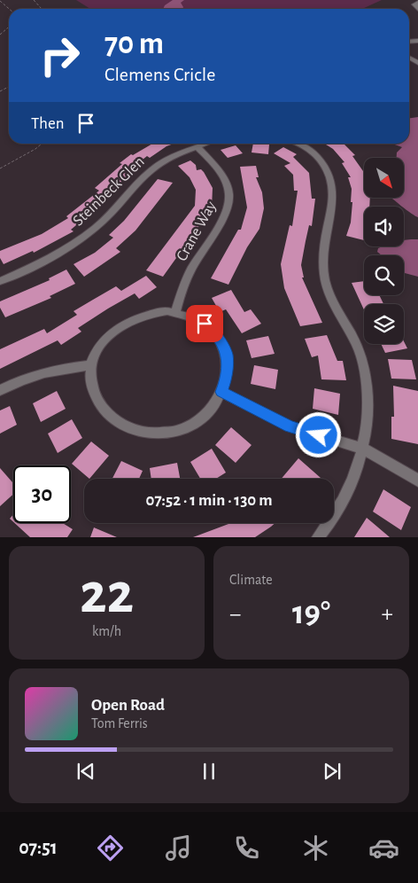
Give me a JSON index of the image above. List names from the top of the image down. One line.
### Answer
{"streets":{"street":["Steinbeck Glen","Crane Way"]},"crossings":[["Steinbeck Glen","Crane Way"]],"north":"bottom right","page":{"turn":["70 m","Clemens Cricle"],"then":"Then","limit":"30","trip":"07:52 · 1 min · 130 m","tile":[["22","km/h"],"Climate"],"heat":["−","19°","+"],"song":["Open Road","Tom Ferris"],"tabs":"07:51"}}
